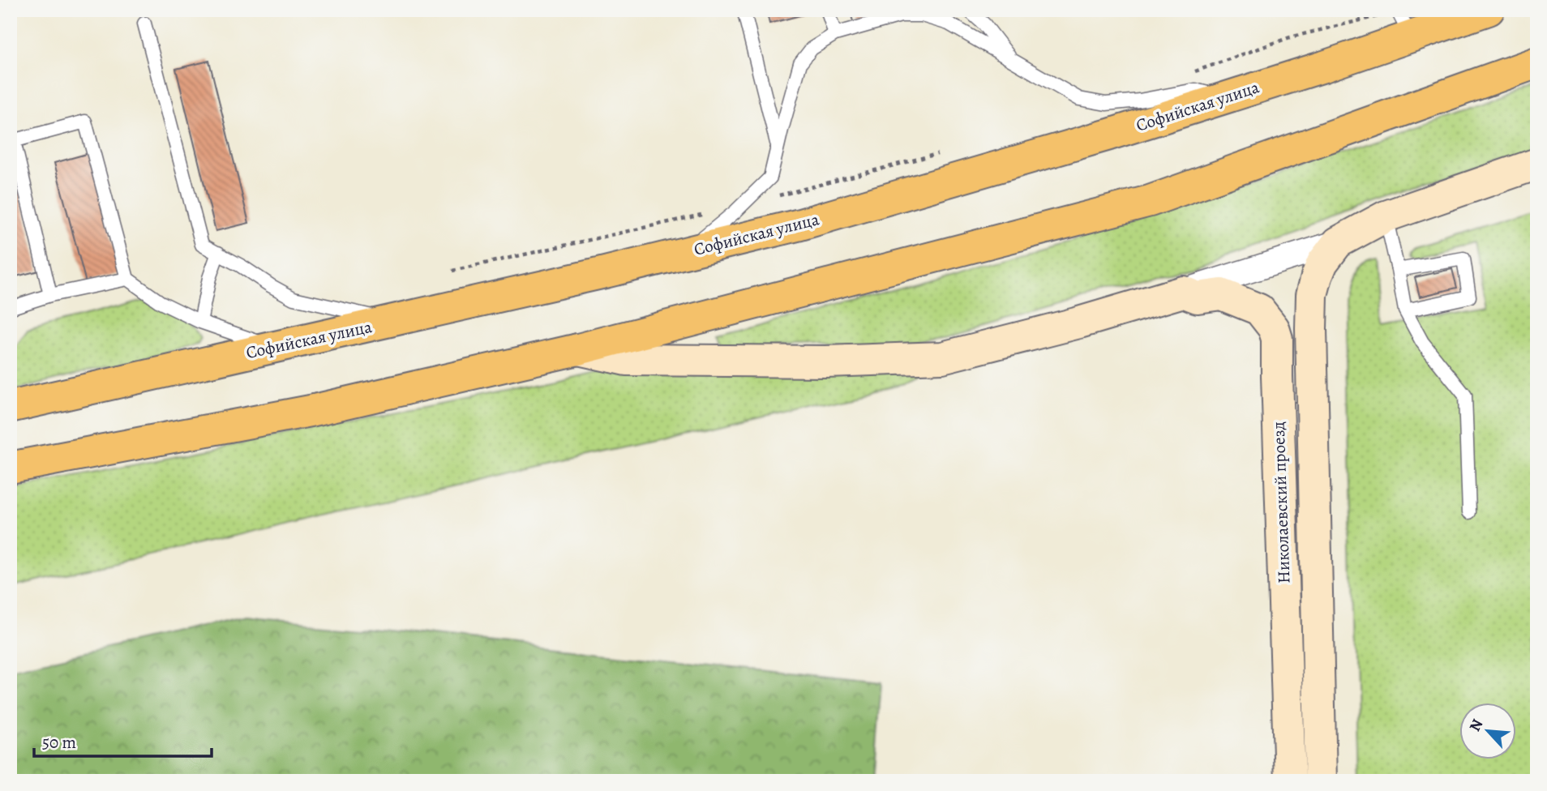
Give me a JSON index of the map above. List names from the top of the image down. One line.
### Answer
{"streets":{"main road":["Софийская улица"],"street":["Николаевский проезд"]},"scale_bar":"50 m","north":"top left"}
